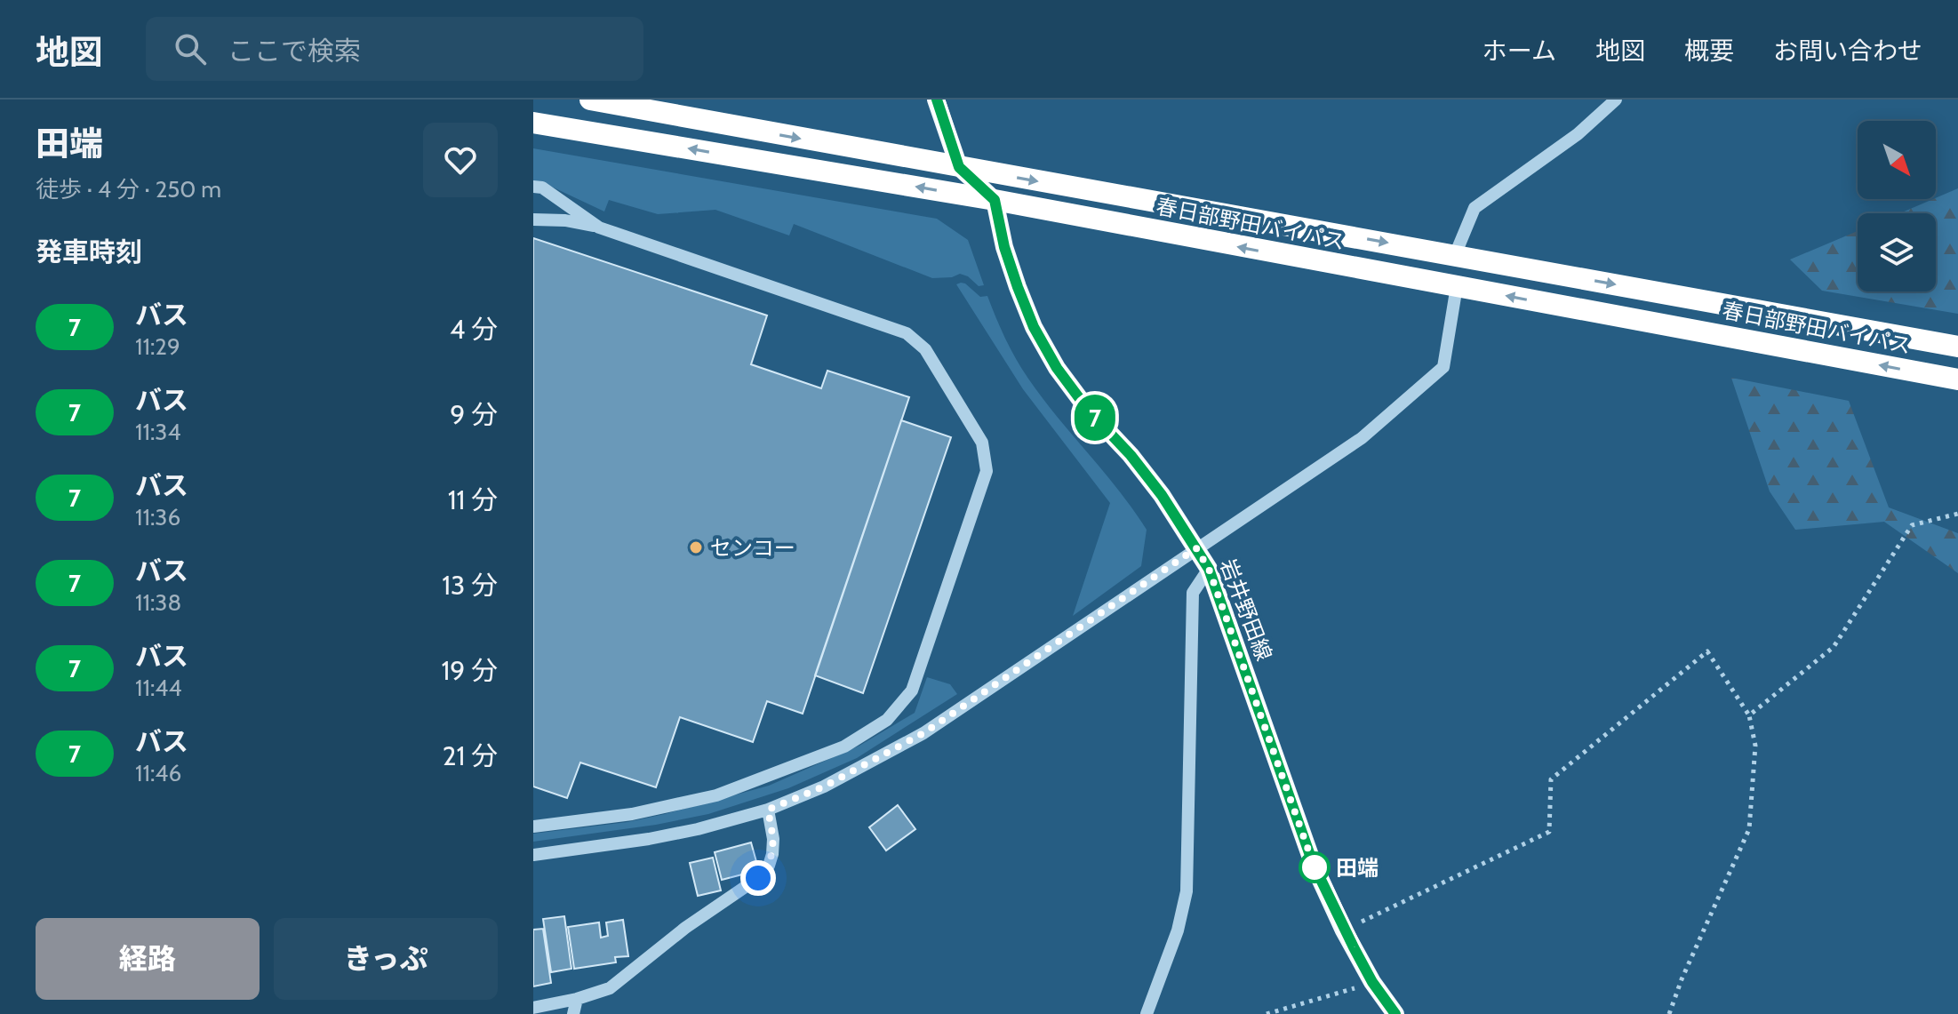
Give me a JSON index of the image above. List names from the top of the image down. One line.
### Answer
{"streets":{"highway":["春日部野田バイパス"],"main road":["岩井野田線"]},"crossings":[["春日部野田バイパス","岩井野田線"]],"places":["センコー","田端"],"lines":["bus line 7"],"north":"bottom right","page":{"header":"地図","search":"ここで検索","nav":["ホーム","地図","概要","お問い合わせ"],"heading":[["田端","徒歩 · 4 分 · 250 m"],"発車時刻"],"on_map":"7","list":[{"mark":"7","name":"バス","note":"11:29","value":"4 分"},{"mark":"7","name":"バス","note":"11:34","value":"9 分"},{"mark":"7","name":"バス","note":"11:36","value":"11 分"},{"mark":"7","name":"バス","note":"11:38","value":"13 分"},{"mark":"7","name":"バス","note":"11:44","value":"19 分"},{"mark":"7","name":"バス","note":"11:46","value":"21 分"}],"buttons":["経路","きっぷ"]}}
